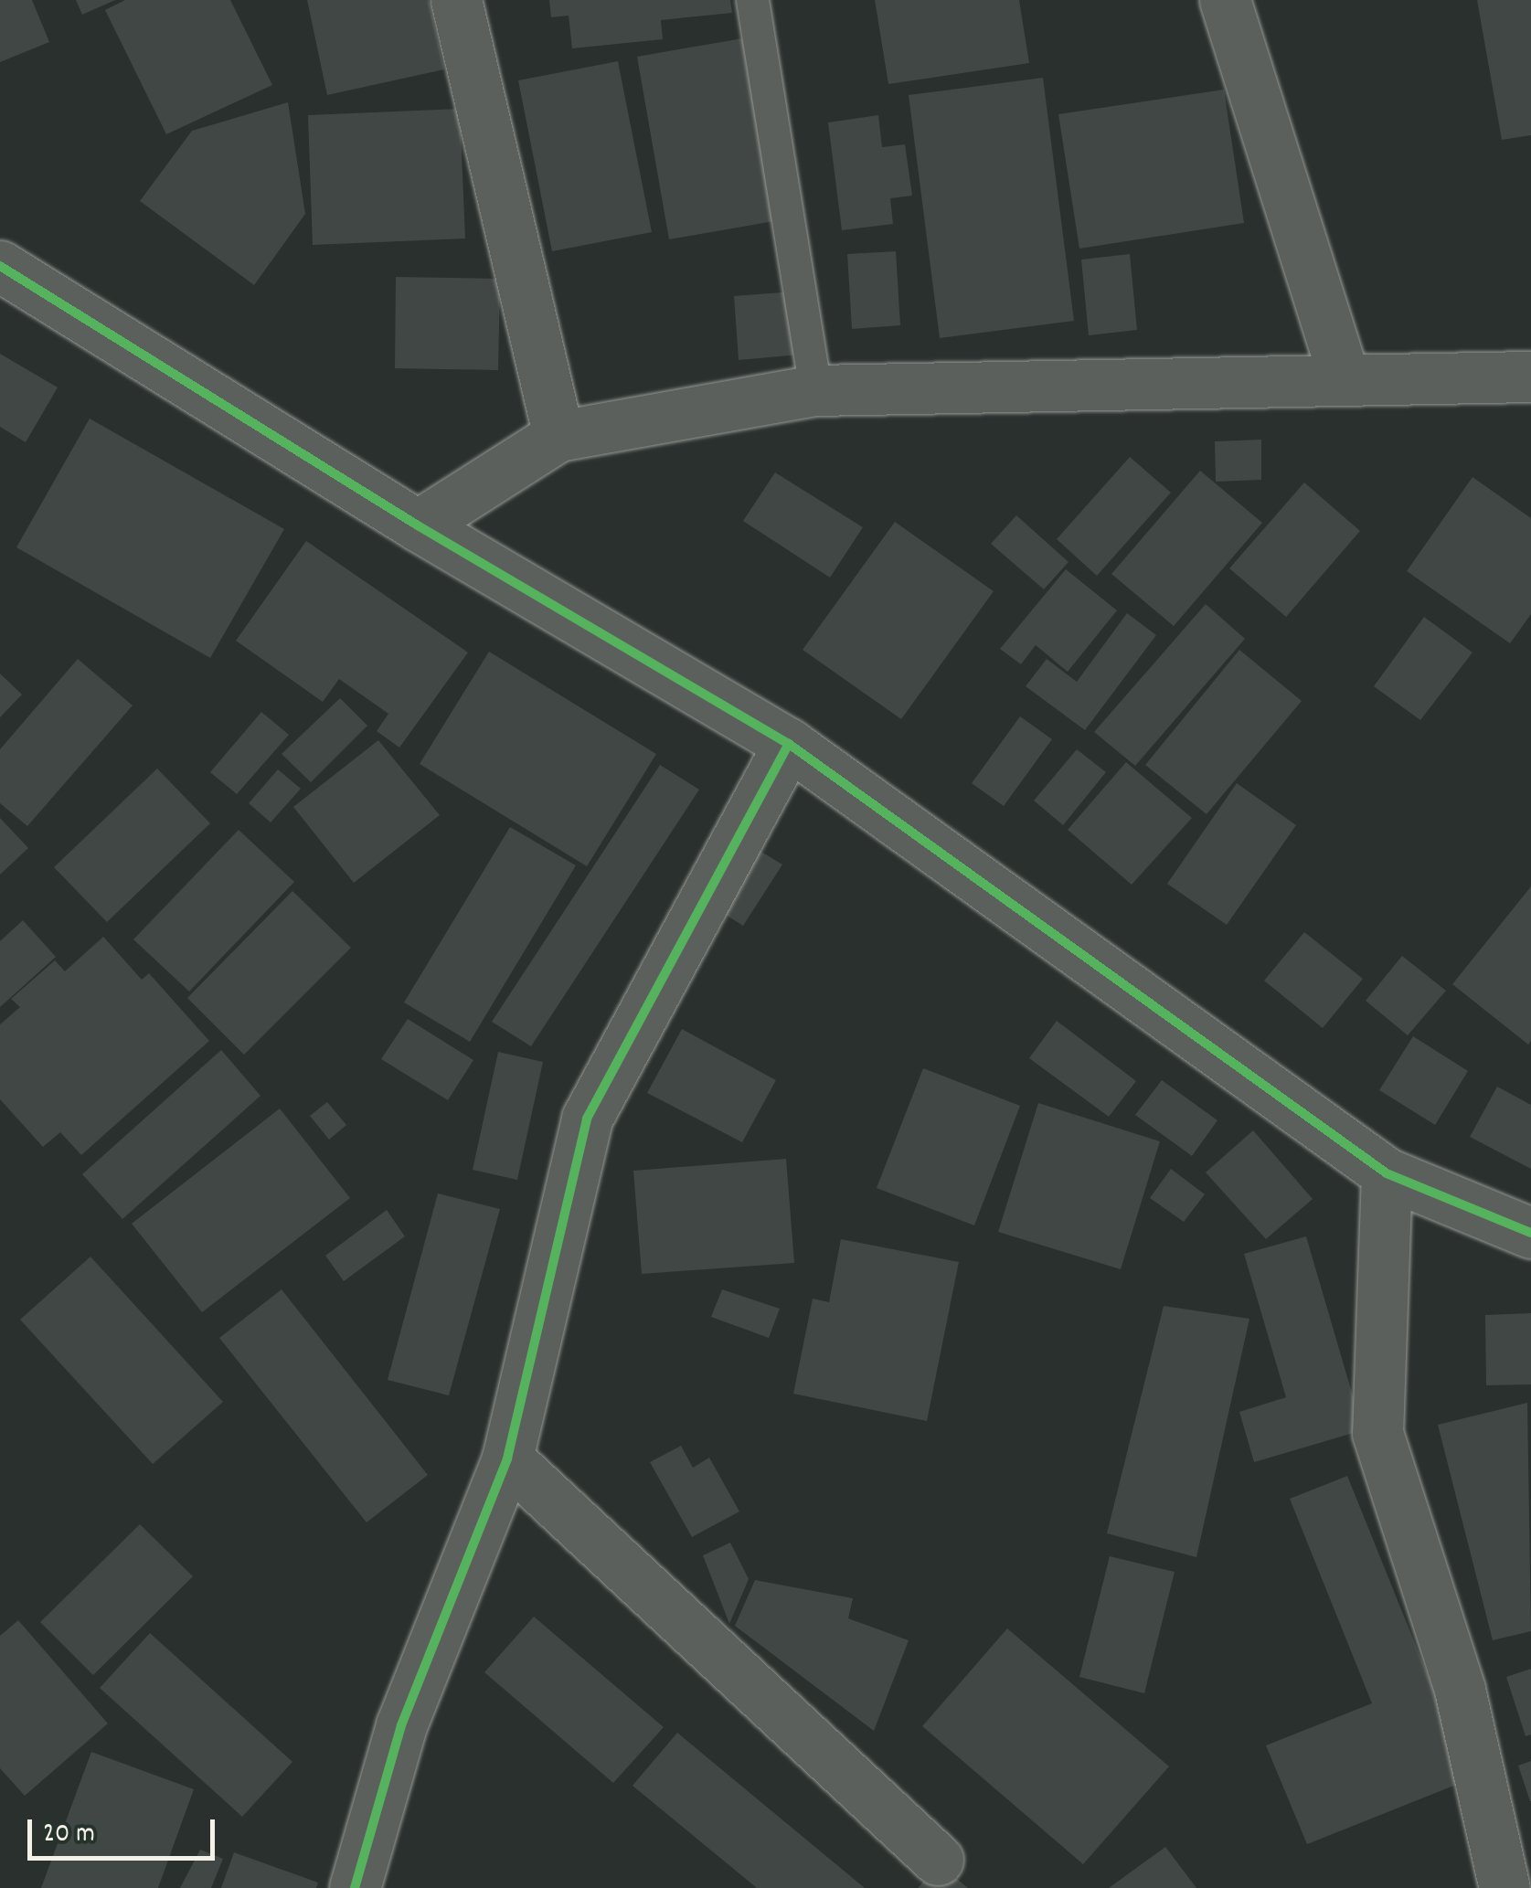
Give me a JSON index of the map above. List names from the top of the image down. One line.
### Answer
{"scale_bar":"20 m"}
